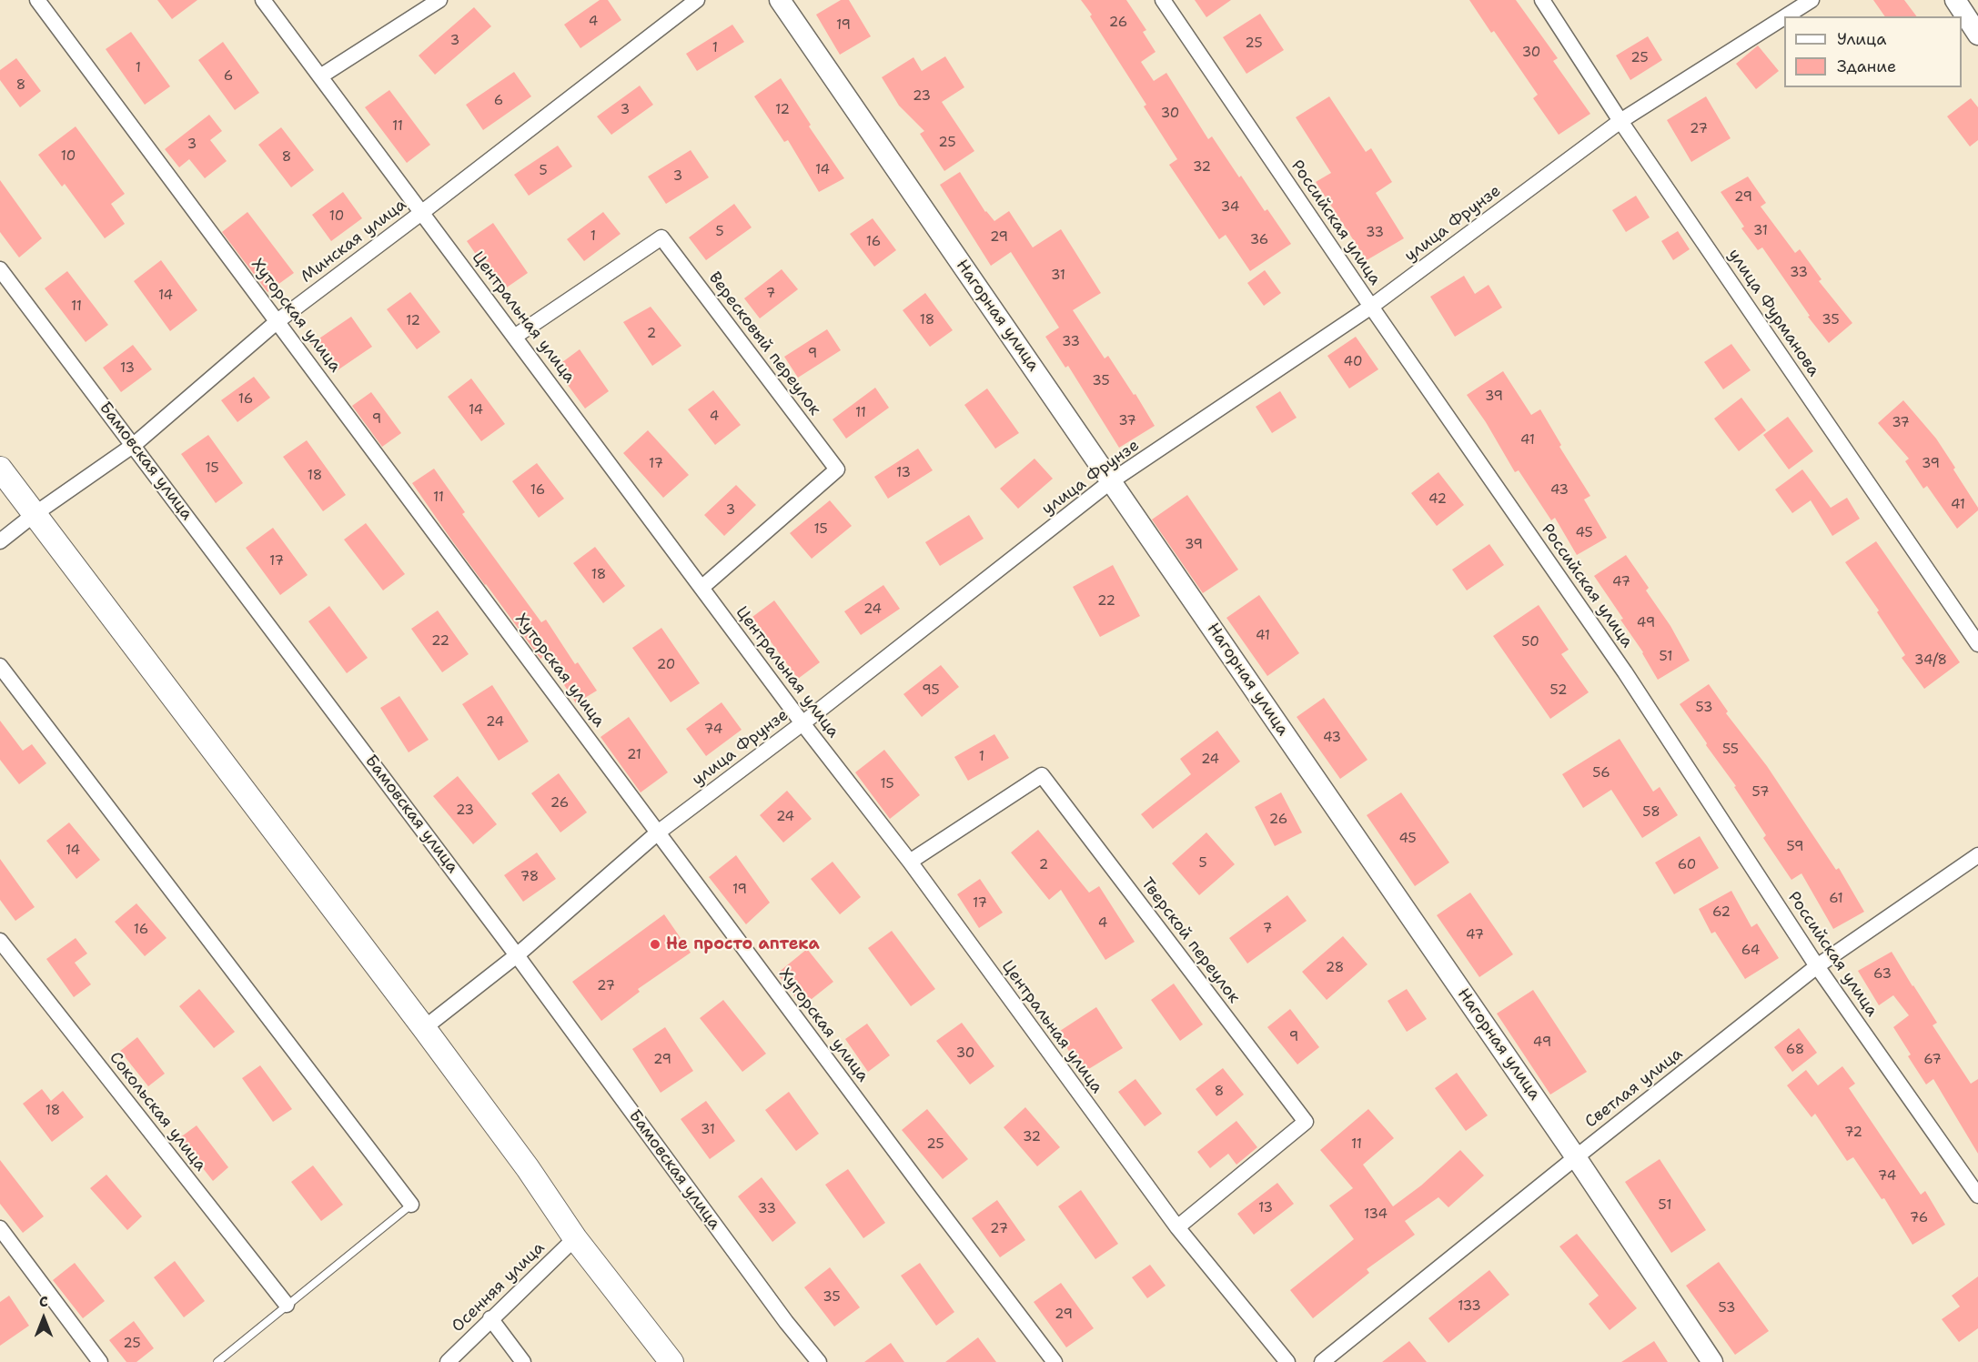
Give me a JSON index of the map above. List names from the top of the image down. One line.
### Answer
{"streets":{"street":["Российская улица","улица Фрунзе","Минская улица","улица Фурманова","Хуторская улица","Нагорная улица","Центральная улица","Вересковый переулок","Бамовская улица","Тверской переулок","Светлая улица","Сокольская улица","Осенняя улица"]},"crossings":[["Российская улица","улица Фрунзе"],["Российская улица","Светлая улица"],["улица Фрунзе","улица Фурманова"],["улица Фрунзе","Хуторская улица"],["улица Фрунзе","Нагорная улица"],["улица Фрунзе","Центральная улица"],["улица Фрунзе","Бамовская улица"],["Минская улица","Хуторская улица"],["Минская улица","Центральная улица"],["Минская улица","Бамовская улица"],["Нагорная улица","Светлая улица"],["Центральная улица","Вересковый переулок"],["Центральная улица","Тверской переулок"]],"places":["Не просто аптека"],"house_numbers":["4","26","19","3","25","1","30","25","1","6","8","23","6","3","12","30","11","27","25","3","10","8","32","14","5","3","29","34","10","31","5","33","1","29","36","16","33","31","7","14","11","18","35","12","2","33","9","40","13","35","39","16","14","11","4","9","37","37","41","17","39","15","13","18","16","43","11","42","41","3","15","45","39","17","18","47","22","24","49","41","22","50","51","34/8","20","95","52","53","24","74","43","55","21","1","24","56","15","57","26","23","58","24","26","45","59","14","5","2","60","78","19","61","17","62","4","7","16","47","64","28","63","27","9","49","68","30","29","67","8","18","31","72","32","25","11","74","51","13","33","134","76","27","35","133","53","29","25"],"legend":["Улица","Здание"],"north":"top"}
